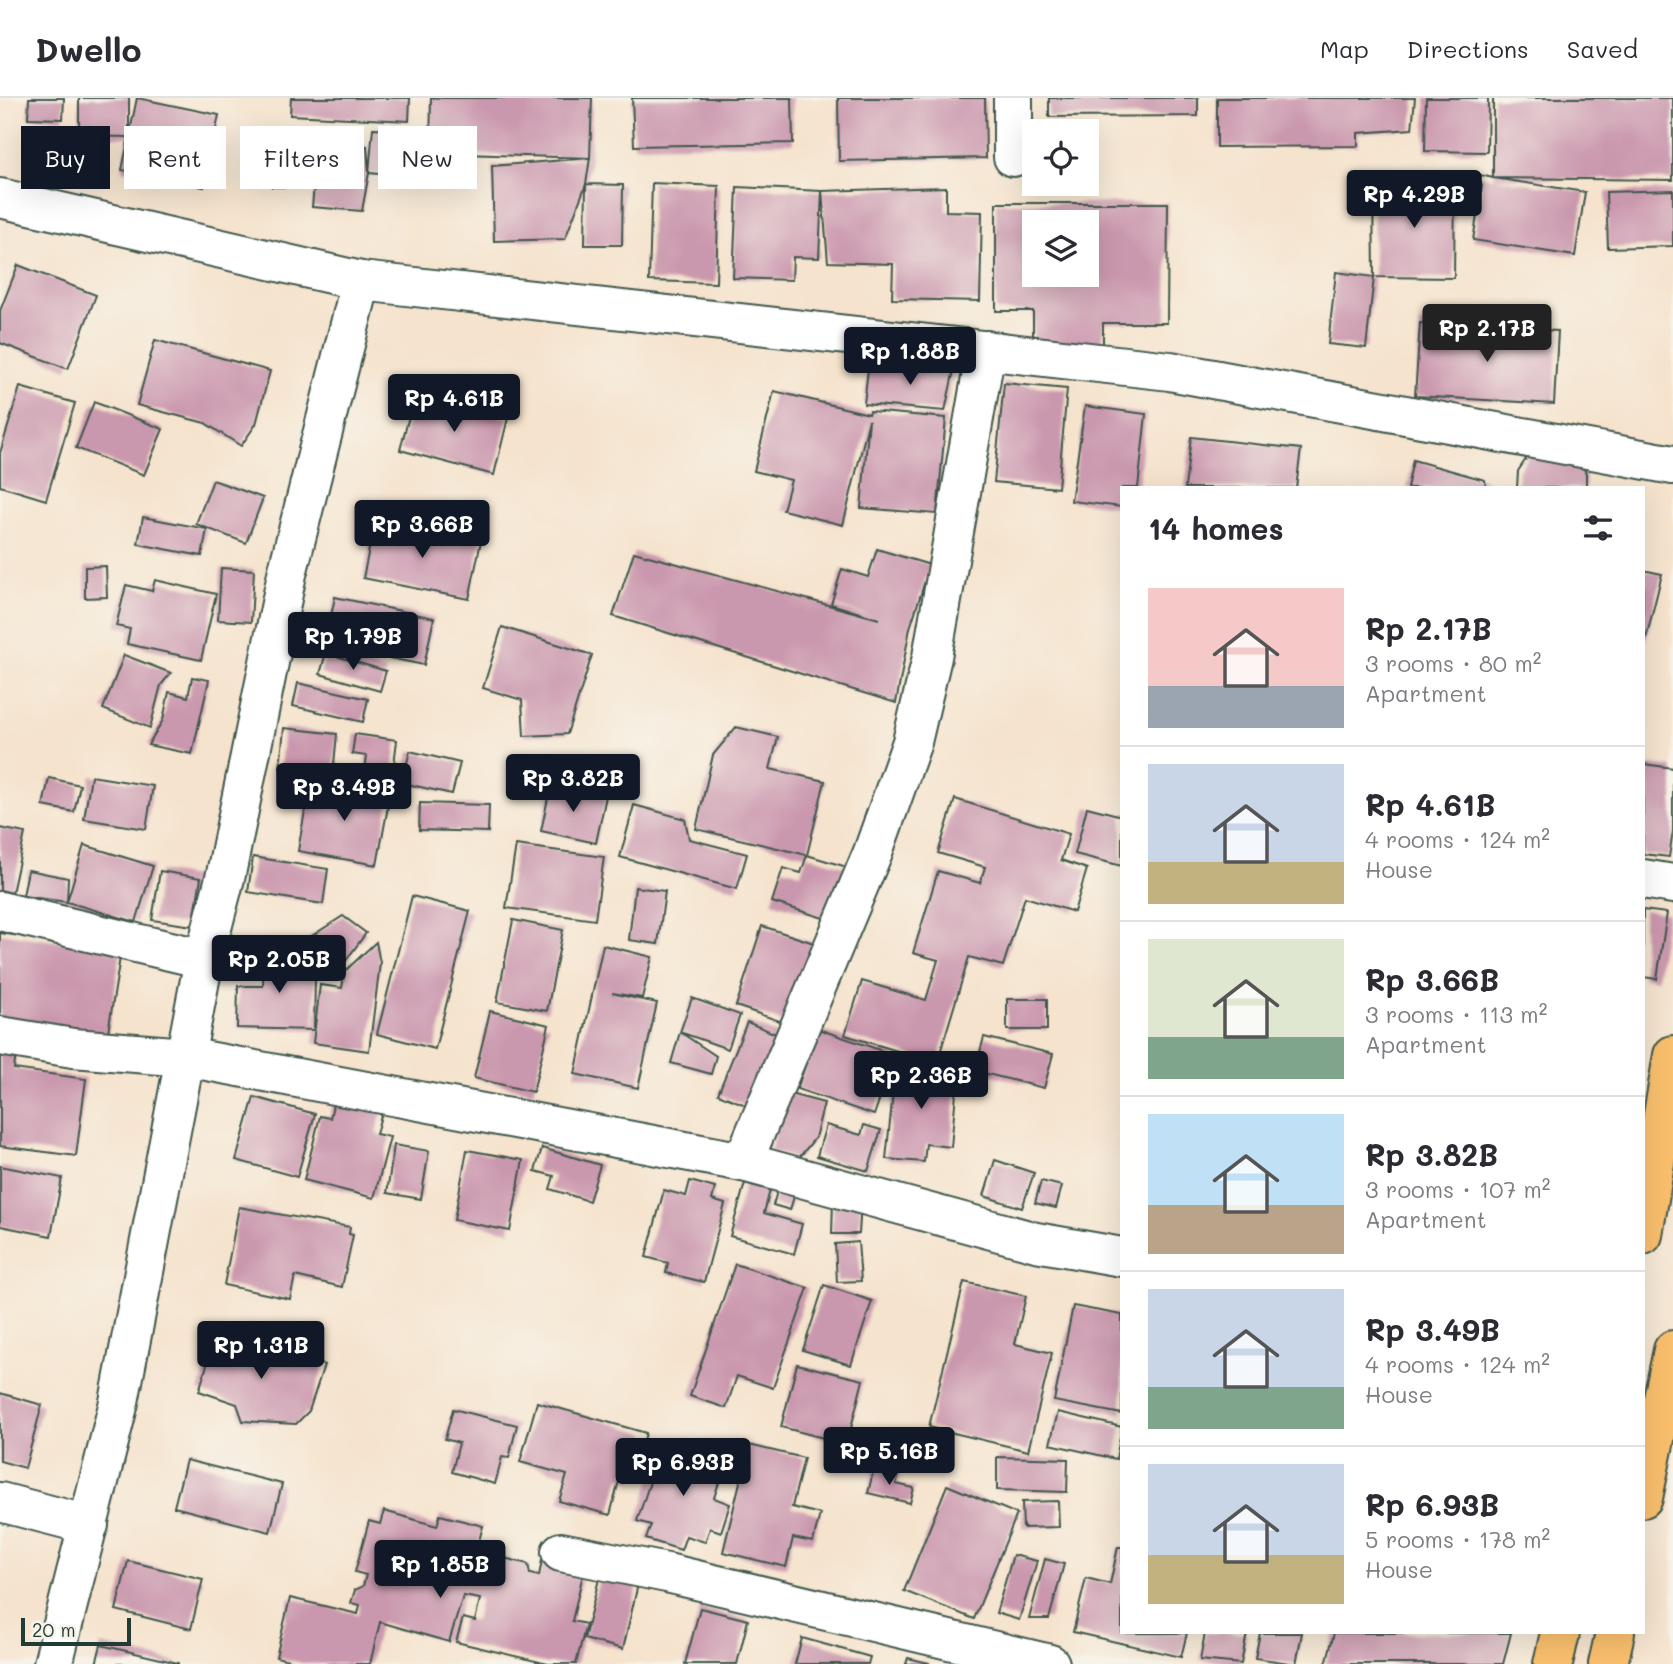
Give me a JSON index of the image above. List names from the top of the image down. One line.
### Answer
{"scale_bar":"20 m","page":{"header":"Dwello","nav":["Map","Directions","Saved"],"chip":["Buy","Rent","Filters","New"],"price":["Rp 4.29B","Rp 2.17B","Rp 1.88B","Rp 4.61B","Rp 3.66B","Rp 1.79B","Rp 3.82B","Rp 3.49B","Rp 2.05B","Rp 2.36B","Rp 1.31B","Rp 5.16B","Rp 6.93B","Rp 1.85B"],"heading":"14 homes","list":[{"name":"Rp 2.17B","note":"3 rooms · 80 m² · Apartment"},{"name":"Rp 4.61B","note":"4 rooms · 124 m² · House"},{"name":"Rp 3.66B","note":"3 rooms · 113 m² · Apartment"},{"name":"Rp 3.82B","note":"3 rooms · 107 m² · Apartment"},{"name":"Rp 3.49B","note":"4 rooms · 124 m² · House"},{"name":"Rp 6.93B","note":"5 rooms · 178 m² · House"}],"scale":"20 m"}}
